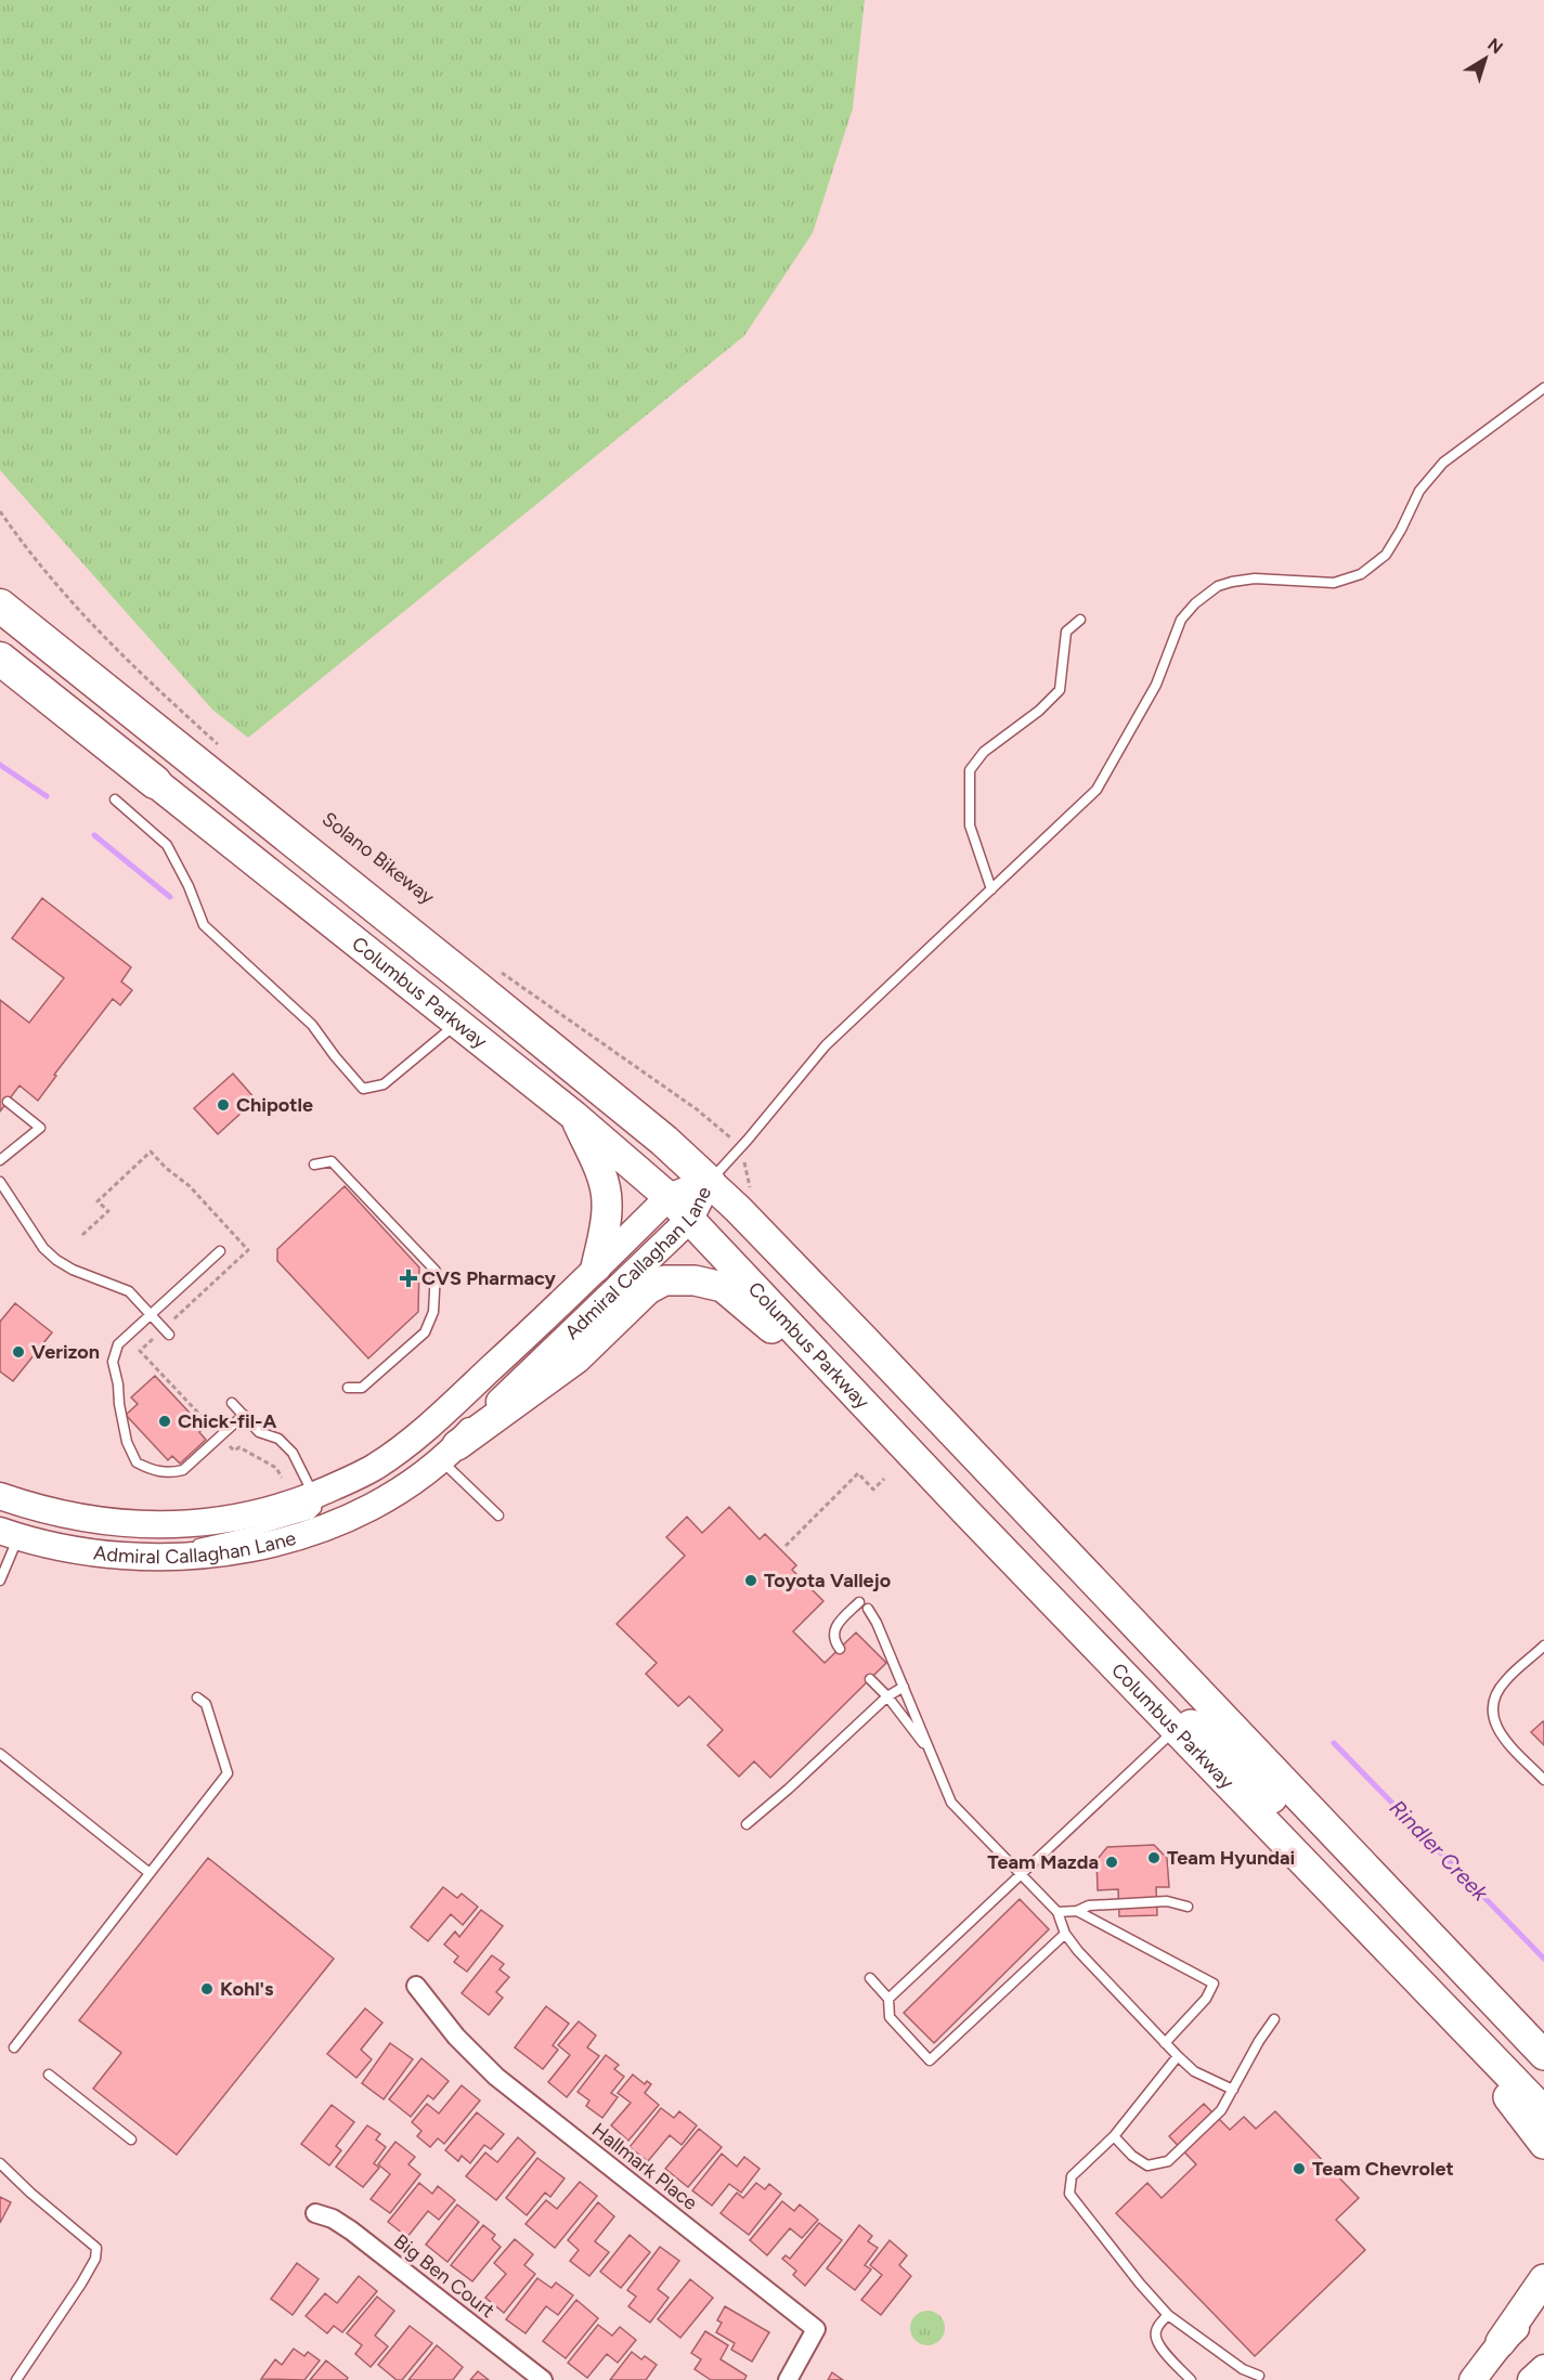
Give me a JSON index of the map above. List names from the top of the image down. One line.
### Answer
{"streets":{"highway":["Columbus Parkway"],"main road":["Admiral Callaghan Lane"],"street":["Hallmark Place","Big Ben Court"]},"crossings":[["Columbus Parkway","Admiral Callaghan Lane"]],"water":["Rindler Creek"],"places":{"other":["Chipotle","Verizon","Chick-fil-A","Toyota Vallejo","Team Hyundai","Team Mazda","Kohl's","Team Chevrolet"],"health":["CVS Pharmacy"]},"north":"top right"}
